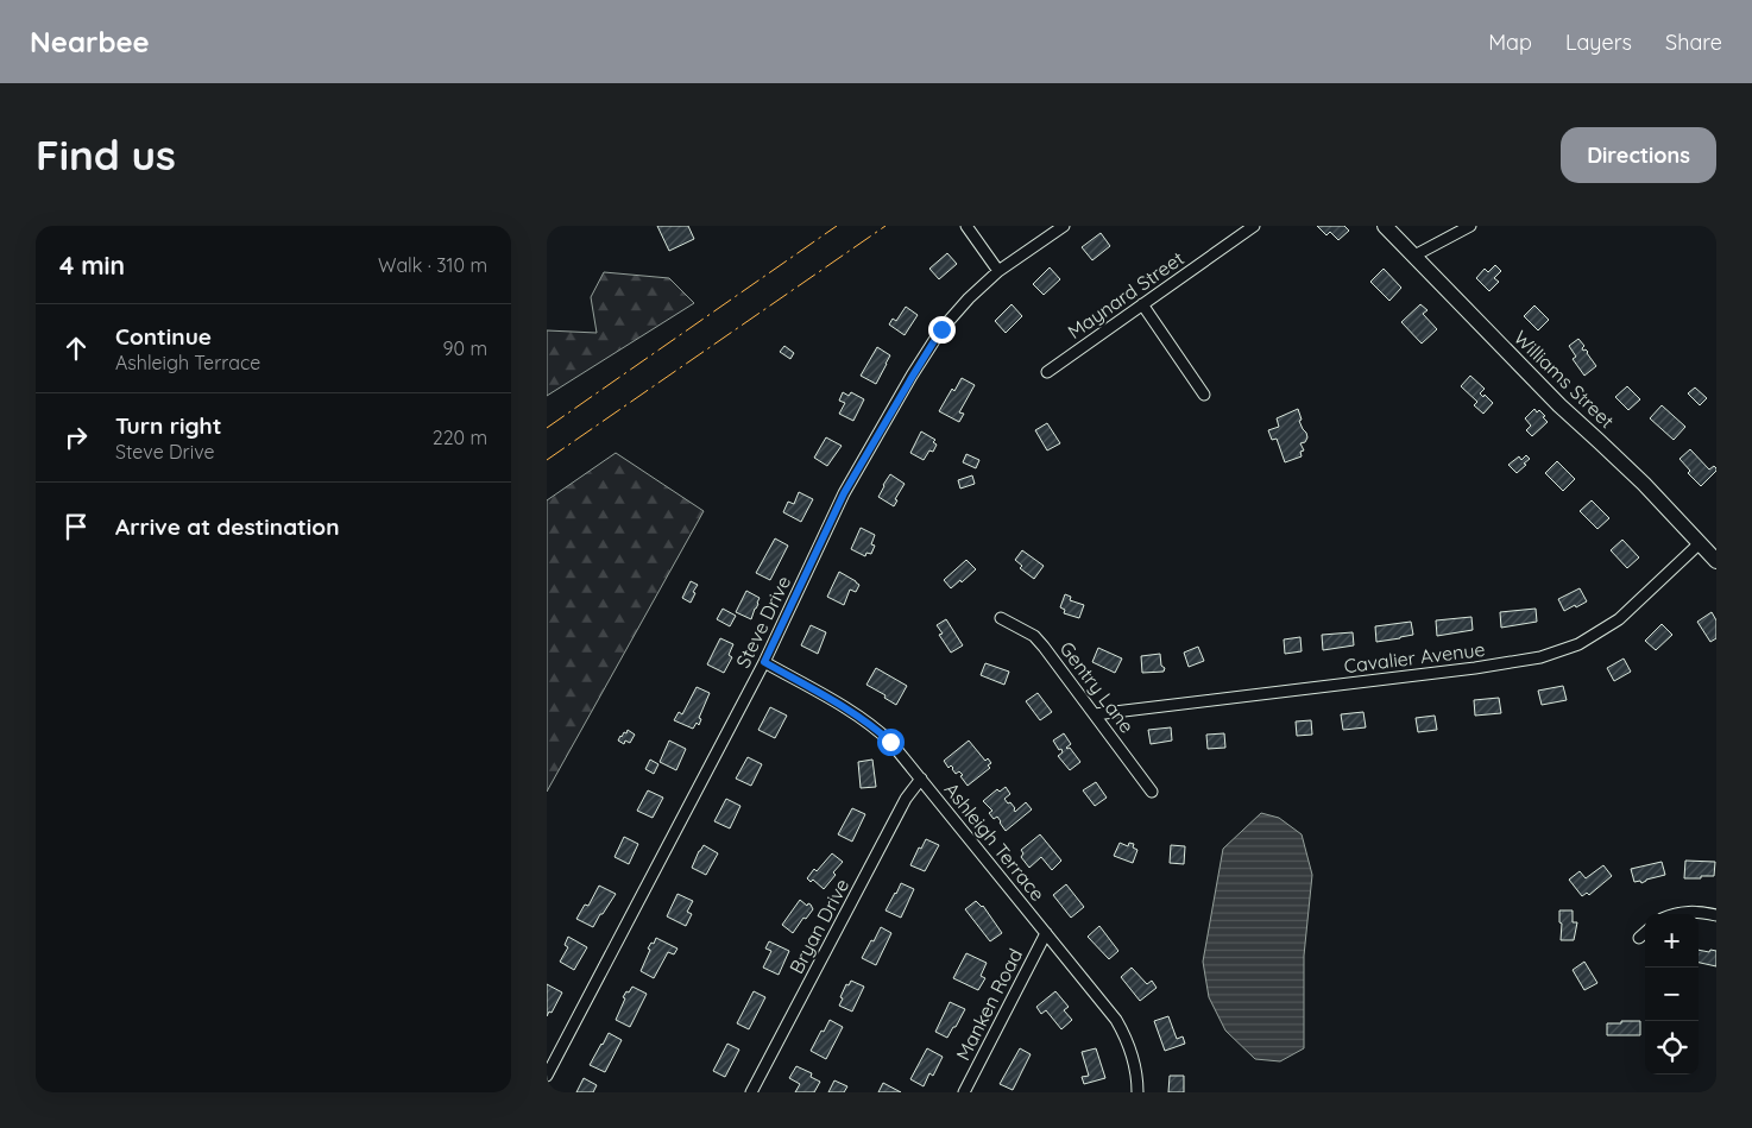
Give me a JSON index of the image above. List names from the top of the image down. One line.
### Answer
{"streets":{"street":["Maynard Street","Williams Street","Steve Drive","Cavalier Avenue","Gentry Lane","Ashleigh Terrace","Bryan Drive","Manken Road"]},"crossings":[["Williams Street","Cavalier Avenue"],["Steve Drive","Ashleigh Terrace"],["Cavalier Avenue","Gentry Lane"],["Ashleigh Terrace","Bryan Drive"],["Ashleigh Terrace","Manken Road"]],"page":{"header":"Nearbee","nav":["Map","Layers","Share"],"buttons":"Directions","title":"Find us","heading":["4 min","Walk · 310 m"],"list":[["Continue","Ashleigh Terrace","90 m"],["Turn right","Steve Drive","220 m"],"Arrive at destination"],"map_buttons":["+","−"]}}
